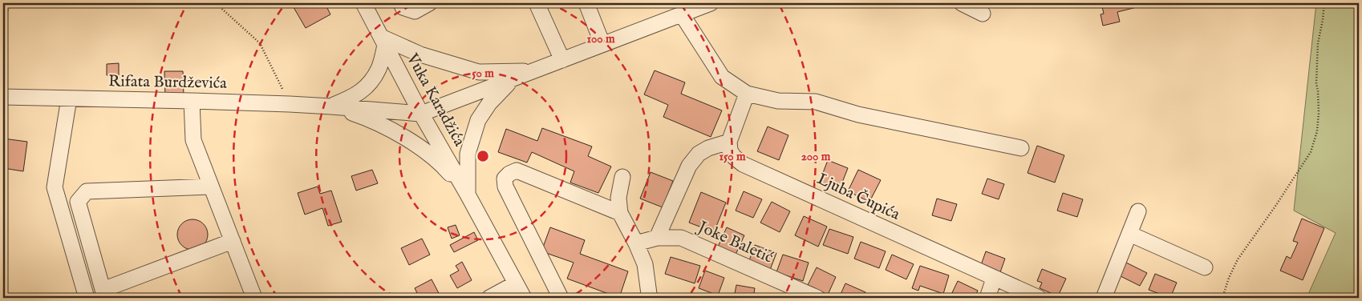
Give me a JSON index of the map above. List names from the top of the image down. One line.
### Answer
{"streets":{"street":["Rifata Burdževića","Vuka Karadžića","Ljuba Čupića","Joke Baletić"]},"rings":["100 m","50 m","150 m","200 m"]}
